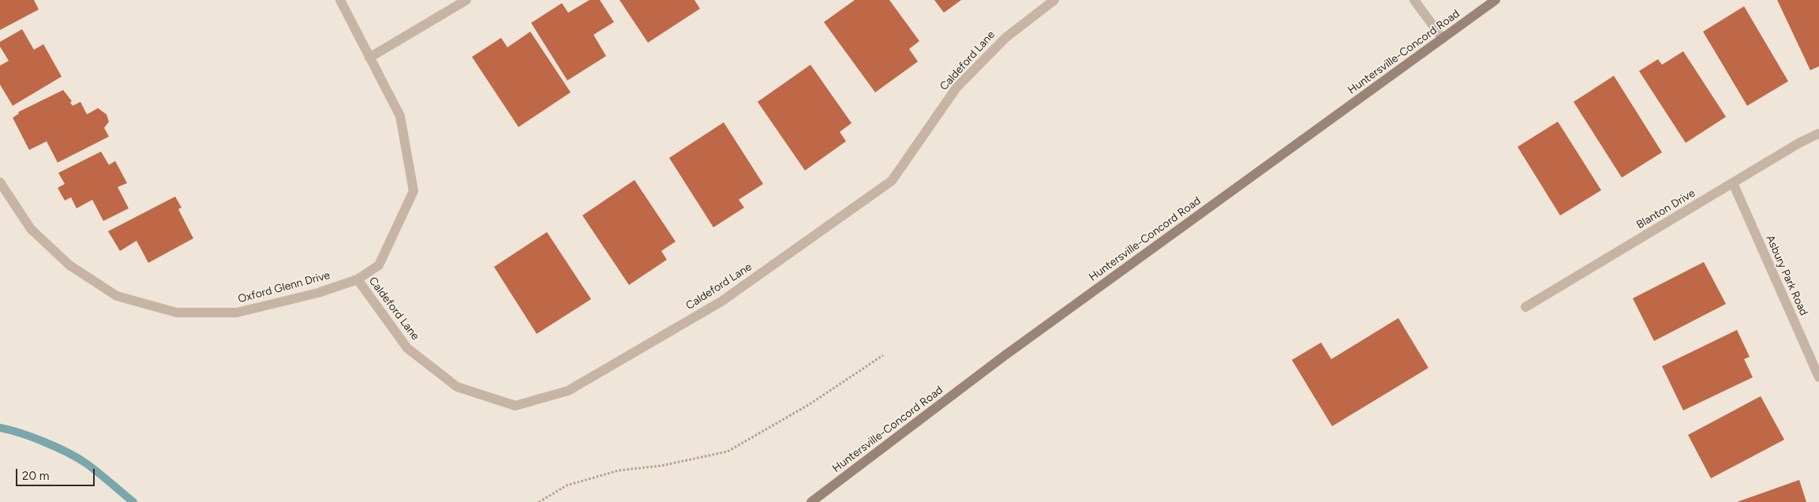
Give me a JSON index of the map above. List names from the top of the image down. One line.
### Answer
{"streets":{"main road":["Huntersville-Concord Road"],"street":["Caldeford Lane","Blanton Drive","Asbury Park Road","Oxford Glenn Drive"]},"crossings":[["Caldeford Lane","Oxford Glenn Drive"],["Blanton Drive","Asbury Park Road"]],"scale_bar":"20 m"}
